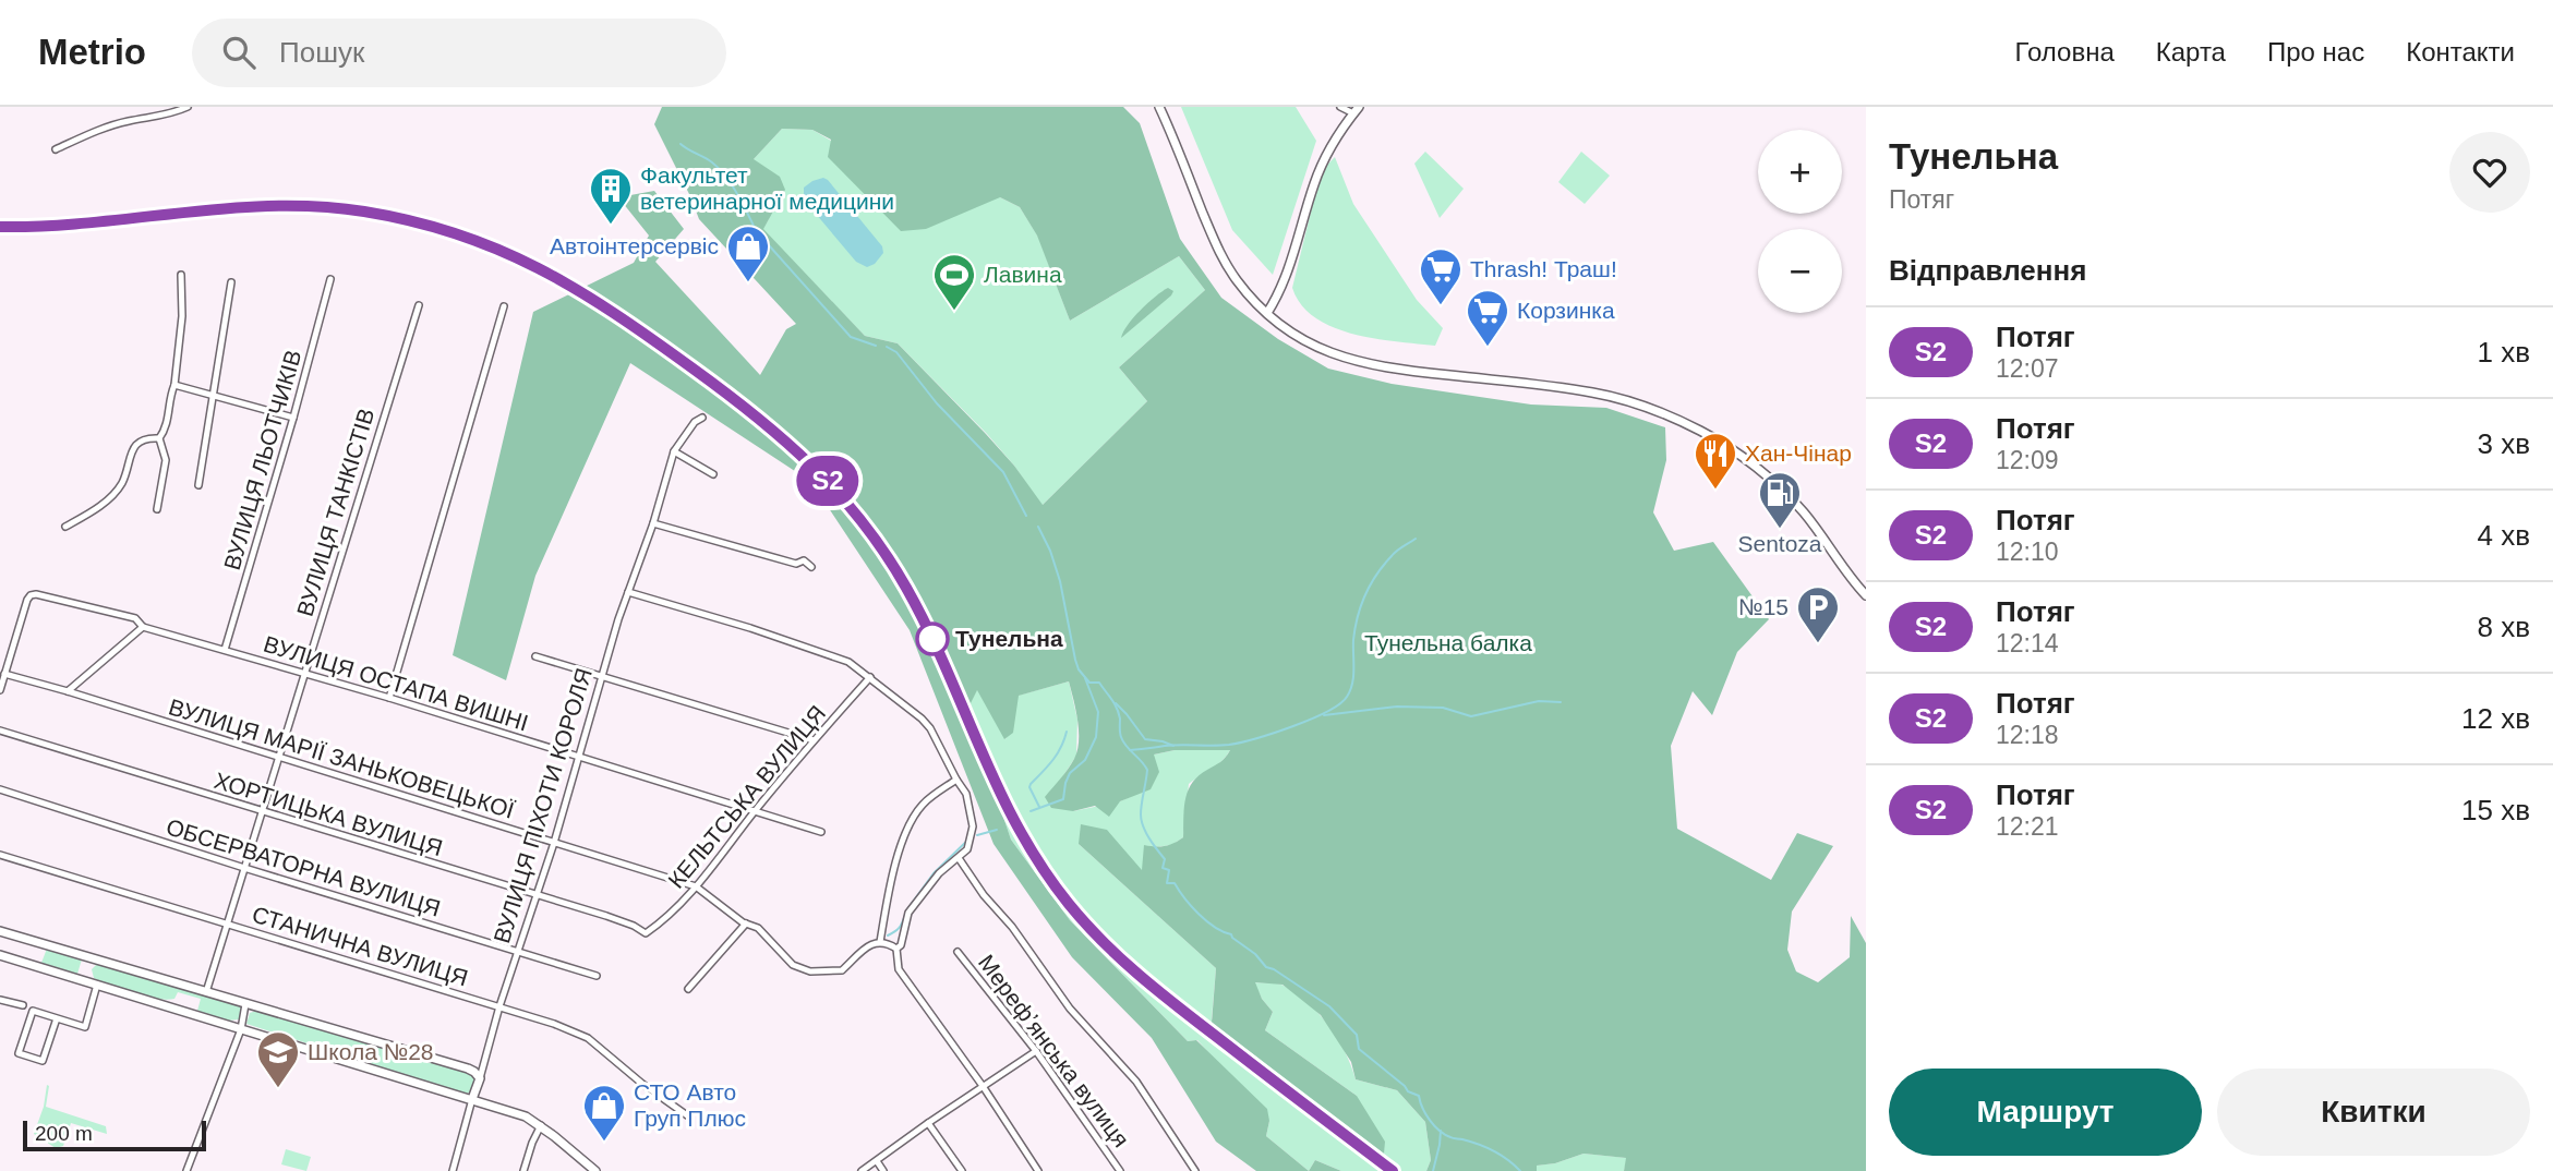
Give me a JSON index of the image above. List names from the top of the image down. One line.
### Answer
{"streets":{"main road":["ВУЛИЦЯ ПІХОТИ КОРОЛЯ"],"street":["ВУЛИЦЯ ЛЬОТЧИКІВ","ВУЛИЦЯ ТАНКІСТІВ","ВУЛИЦЯ ОСТАПА ВИШНІ","ВУЛИЦЯ МАРІЇ ЗАНЬКОВЕЦЬКОЇ","КЕЛЬТСЬКА ВУЛИЦЯ","ХОРТИЦЬКА ВУЛИЦЯ","ОБСЕРВАТОРНА ВУЛИЦЯ","СТАНИЧНА ВУЛИЦЯ","Мерефʼянська вулиця"]},"crossings":[["ВУЛИЦЯ ЛЬОТЧИКІВ","ВУЛИЦЯ ОСТАПА ВИШНІ"],["ВУЛИЦЯ ТАНКІСТІВ","ВУЛИЦЯ ОСТАПА ВИШНІ"],["ВУЛИЦЯ ТАНКІСТІВ","ВУЛИЦЯ МАРІЇ ЗАНЬКОВЕЦЬКОЇ"],["ВУЛИЦЯ ТАНКІСТІВ","ХОРТИЦЬКА ВУЛИЦЯ"],["ВУЛИЦЯ ТАНКІСТІВ","ОБСЕРВАТОРНА ВУЛИЦЯ"],["ВУЛИЦЯ ТАНКІСТІВ","СТАНИЧНА ВУЛИЦЯ"],["ВУЛИЦЯ ОСТАПА ВИШНІ","ВУЛИЦЯ МАРІЇ ЗАНЬКОВЕЦЬКОЇ"],["ВУЛИЦЯ ОСТАПА ВИШНІ","КЕЛЬТСЬКА ВУЛИЦЯ"],["ВУЛИЦЯ ОСТАПА ВИШНІ","ВУЛИЦЯ ПІХОТИ КОРОЛЯ"],["ВУЛИЦЯ МАРІЇ ЗАНЬКОВЕЦЬКОЇ","КЕЛЬТСЬКА ВУЛИЦЯ"],["ВУЛИЦЯ МАРІЇ ЗАНЬКОВЕЦЬКОЇ","ВУЛИЦЯ ПІХОТИ КОРОЛЯ"],["КЕЛЬТСЬКА ВУЛИЦЯ","ХОРТИЦЬКА ВУЛИЦЯ"],["ВУЛИЦЯ ПІХОТИ КОРОЛЯ","ХОРТИЦЬКА ВУЛИЦЯ"],["ВУЛИЦЯ ПІХОТИ КОРОЛЯ","ОБСЕРВАТОРНА ВУЛИЦЯ"],["ВУЛИЦЯ ПІХОТИ КОРОЛЯ","СТАНИЧНА ВУЛИЦЯ"]],"parks":["Тунельна балка"],"places":{"building":["Факультет ветеринарної медицини"],"shop":["Автоінтерсервіс","СТО Авто Груп Плюс"],"supermarket":["Thrash! Траш!","Корзинка"],"sports":["Лавина"],"restaurant":["Хан-Чінар"],"fuel station":["Sentoza"],"other":["Тунельна"],"parking":["№15"],"school or university":["Школа №28"]},"scale_bar":"200 m","page":{"header":"Metrio","search":"Пошук","nav":["Головна","Карта","Про нас","Контакти"],"on_map":"S2","heading":[["Тунельна","Потяг"],"Відправлення"],"map_buttons":["+","−"],"list":[{"mark":"S2","name":"Потяг","note":"12:07","value":"1 хв"},{"mark":"S2","name":"Потяг","note":"12:09","value":"3 хв"},{"mark":"S2","name":"Потяг","note":"12:10","value":"4 хв"},{"mark":"S2","name":"Потяг","note":"12:14","value":"8 хв"},{"mark":"S2","name":"Потяг","note":"12:18","value":"12 хв"},{"mark":"S2","name":"Потяг","note":"12:21","value":"15 хв"}],"buttons":["Маршрут","Квитки"],"scale":"200 m"}}
